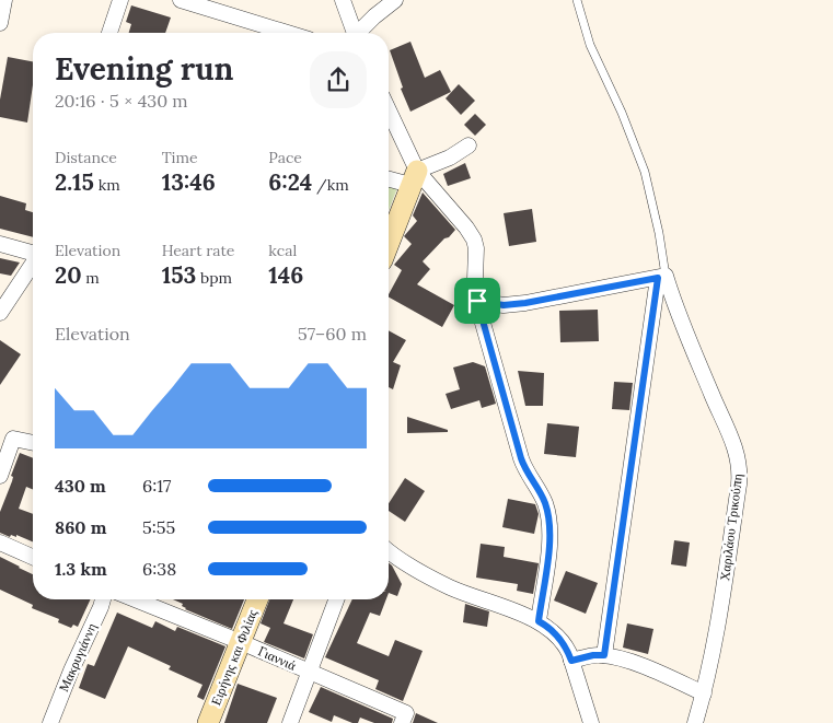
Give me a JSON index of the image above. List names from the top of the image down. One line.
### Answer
{"streets":{"street":["Χαριλάου Τρικούπη","Μακρυγιάννη","Ειρήνης και Φιλίας","Γιαννιά"]},"crossings":[["Ειρήνης και Φιλίας","Γιαννιά"]],"page":{"heading":["Evening run","20:16 · 5 × 430 m"],"stats":[["Distance","2.15 km"],["Time","13:46"],["Pace","6:24 /km"],["Elevation","20 m"],["Heart rate","153 bpm"],["kcal","146"]],"chart":["Elevation","57–60 m"],"list":[{"name":"430 m","note":"6:17"},{"name":"860 m","note":"5:55"},{"name":"1.3 km","note":"6:38"}]}}
